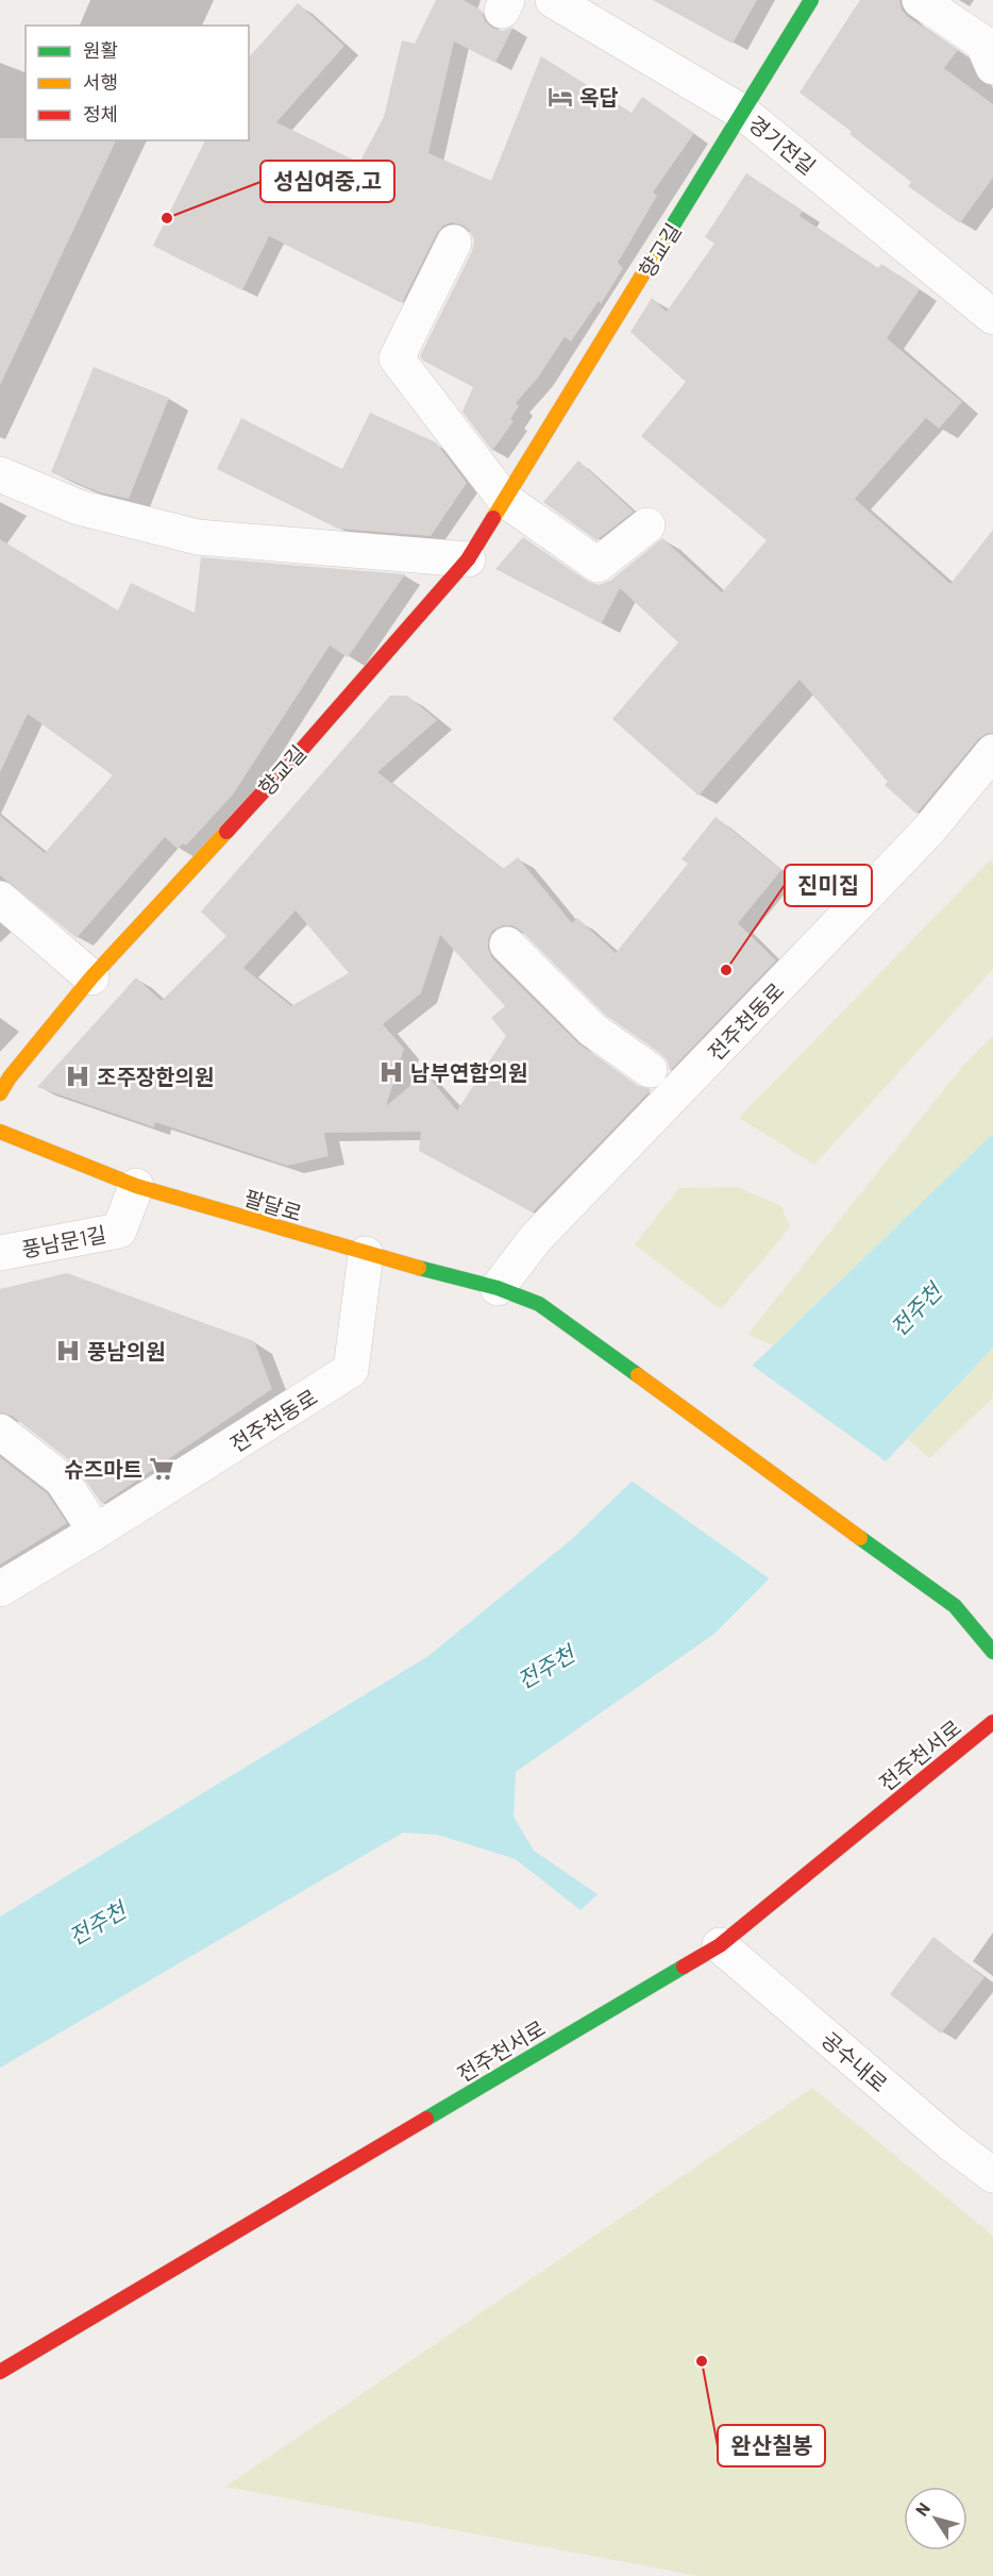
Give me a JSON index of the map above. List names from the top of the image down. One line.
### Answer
{"streets":{"street":["경기전길","향교길","전주천동로","팔달로","풍남문1길","전주천서로","공수내로"]},"crossings":[["경기전길","향교길"],["전주천동로","팔달로"],["팔달로","풍남문1길"],["전주천서로","공수내로"]],"water":["전주천"],"places":{"hotel":["옥답"],"other":["성심여중,고","진미집","완산칠봉"],"hospital":["남부연합의원","조주장한의원","풍남의원"],"supermarket":["슈즈마트"]},"legend":["원활","서행","정체"],"north":"top left"}
